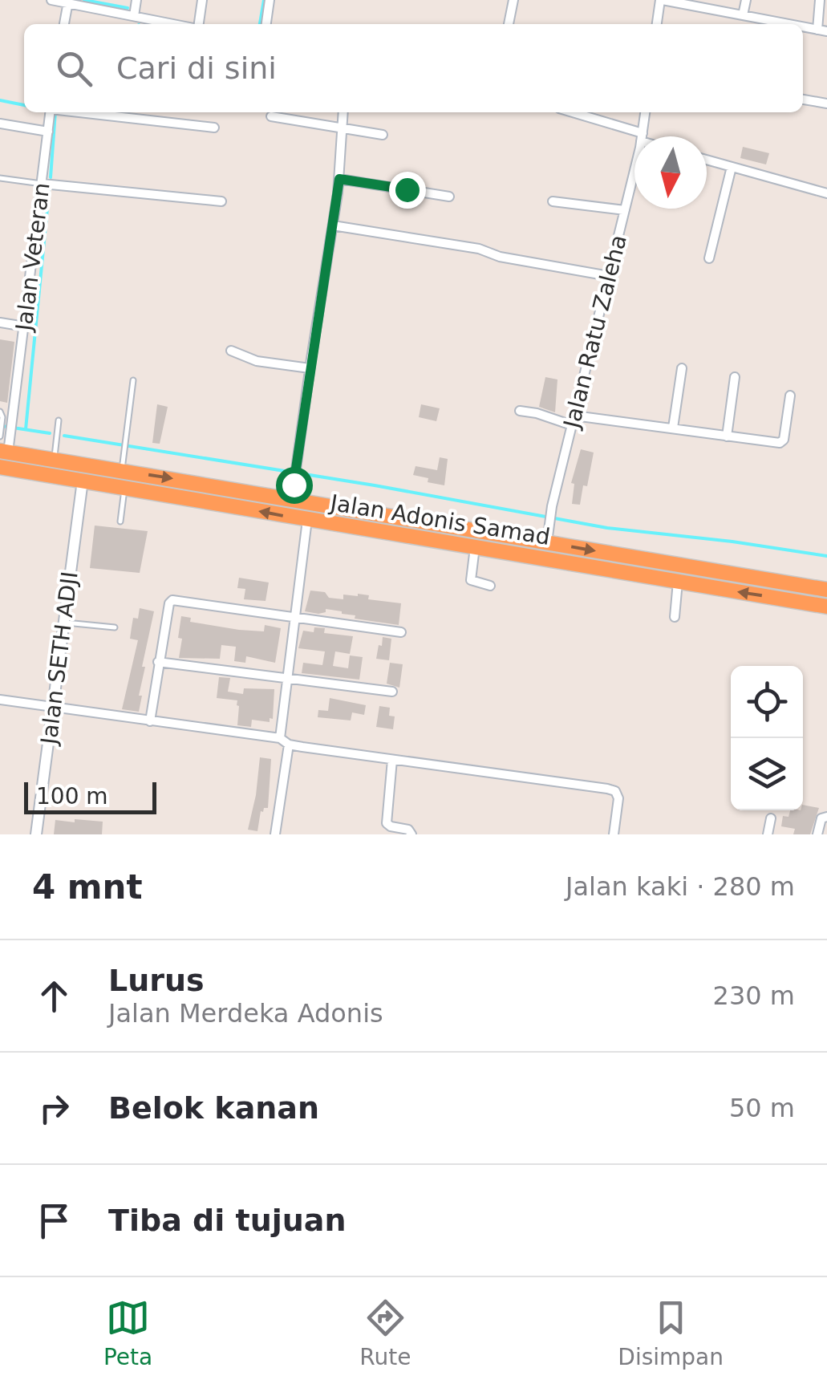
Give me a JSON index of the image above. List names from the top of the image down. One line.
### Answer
{"streets":{"highway":["Jalan Adonis Samad"],"street":["Jalan Veteran","Jalan Ratu Zaleha","Jalan SETH ADJI"]},"crossings":[["Jalan Adonis Samad","Jalan SETH ADJI"]],"scale_bar":"100 m","north":"bottom","page":{"search":"Cari di sini","scale":"100 m","heading":["4 mnt","Jalan kaki · 280 m"],"list":[["Lurus","Jalan Merdeka Adonis","230 m"],["Belok kanan","50 m"],"Tiba di tujuan"],"nav":["Peta","Rute","Disimpan"]}}
